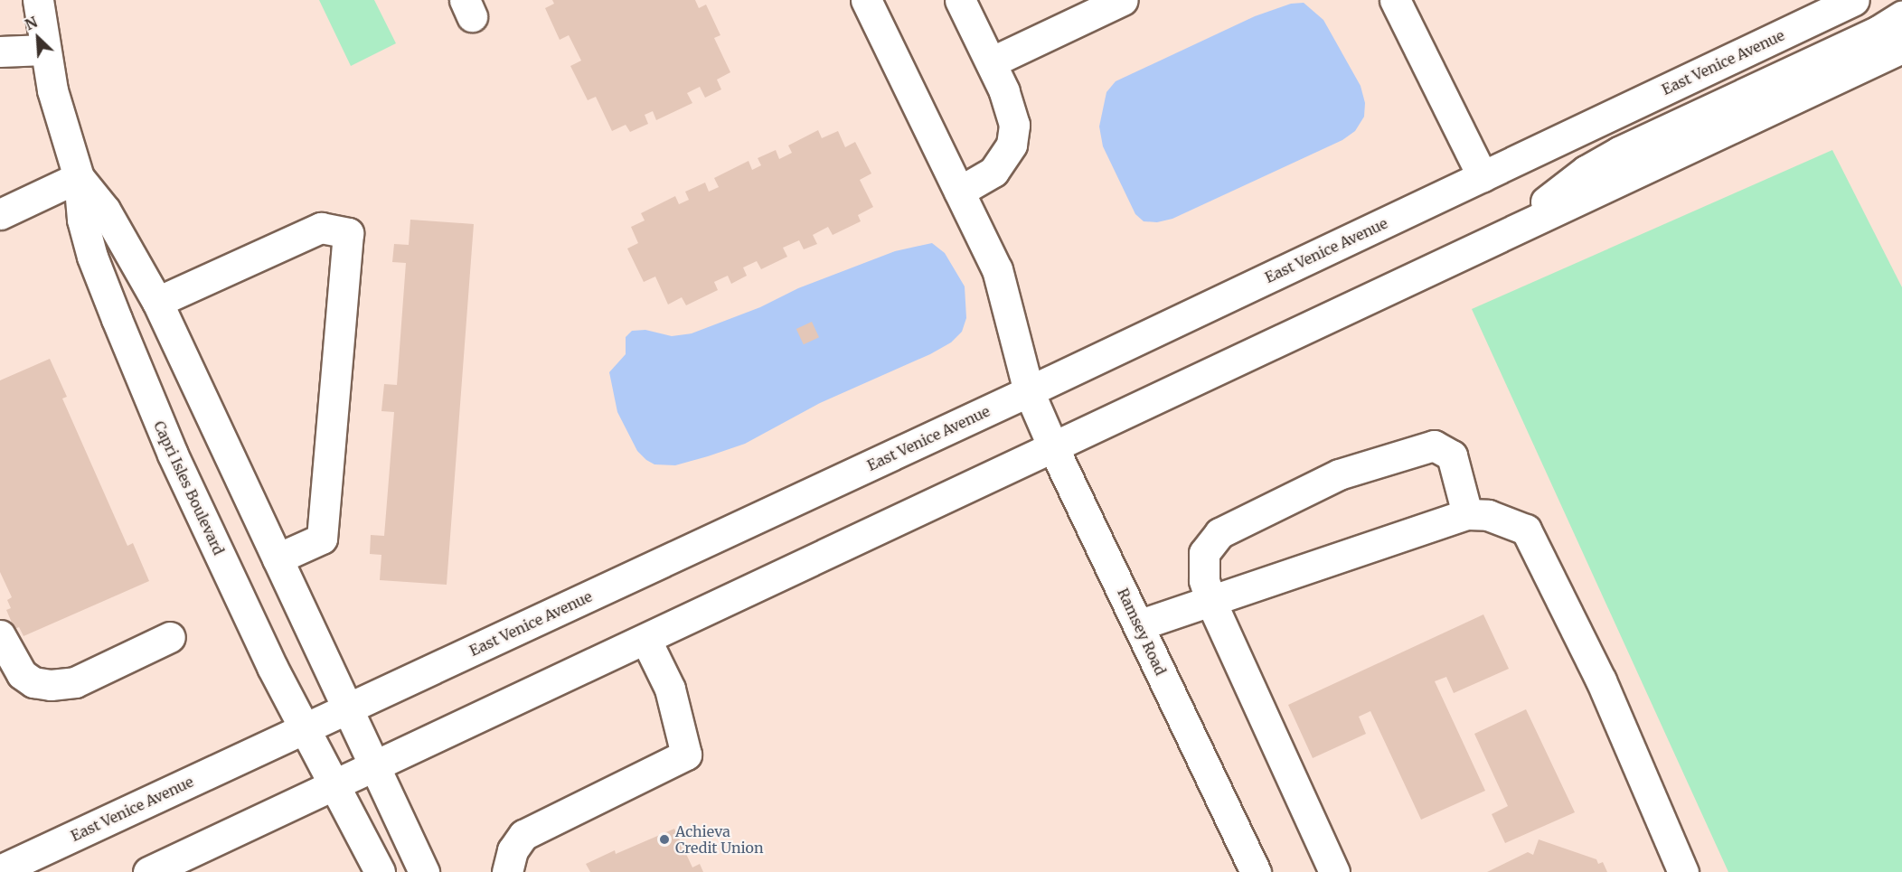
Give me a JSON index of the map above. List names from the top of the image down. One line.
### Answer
{"streets":{"main road":["East Venice Avenue","Capri Isles Boulevard","Ramsey Road"]},"crossings":[["East Venice Avenue","Capri Isles Boulevard"],["East Venice Avenue","Ramsey Road"]],"places":["Achieva Credit Union"],"north":"top left"}
